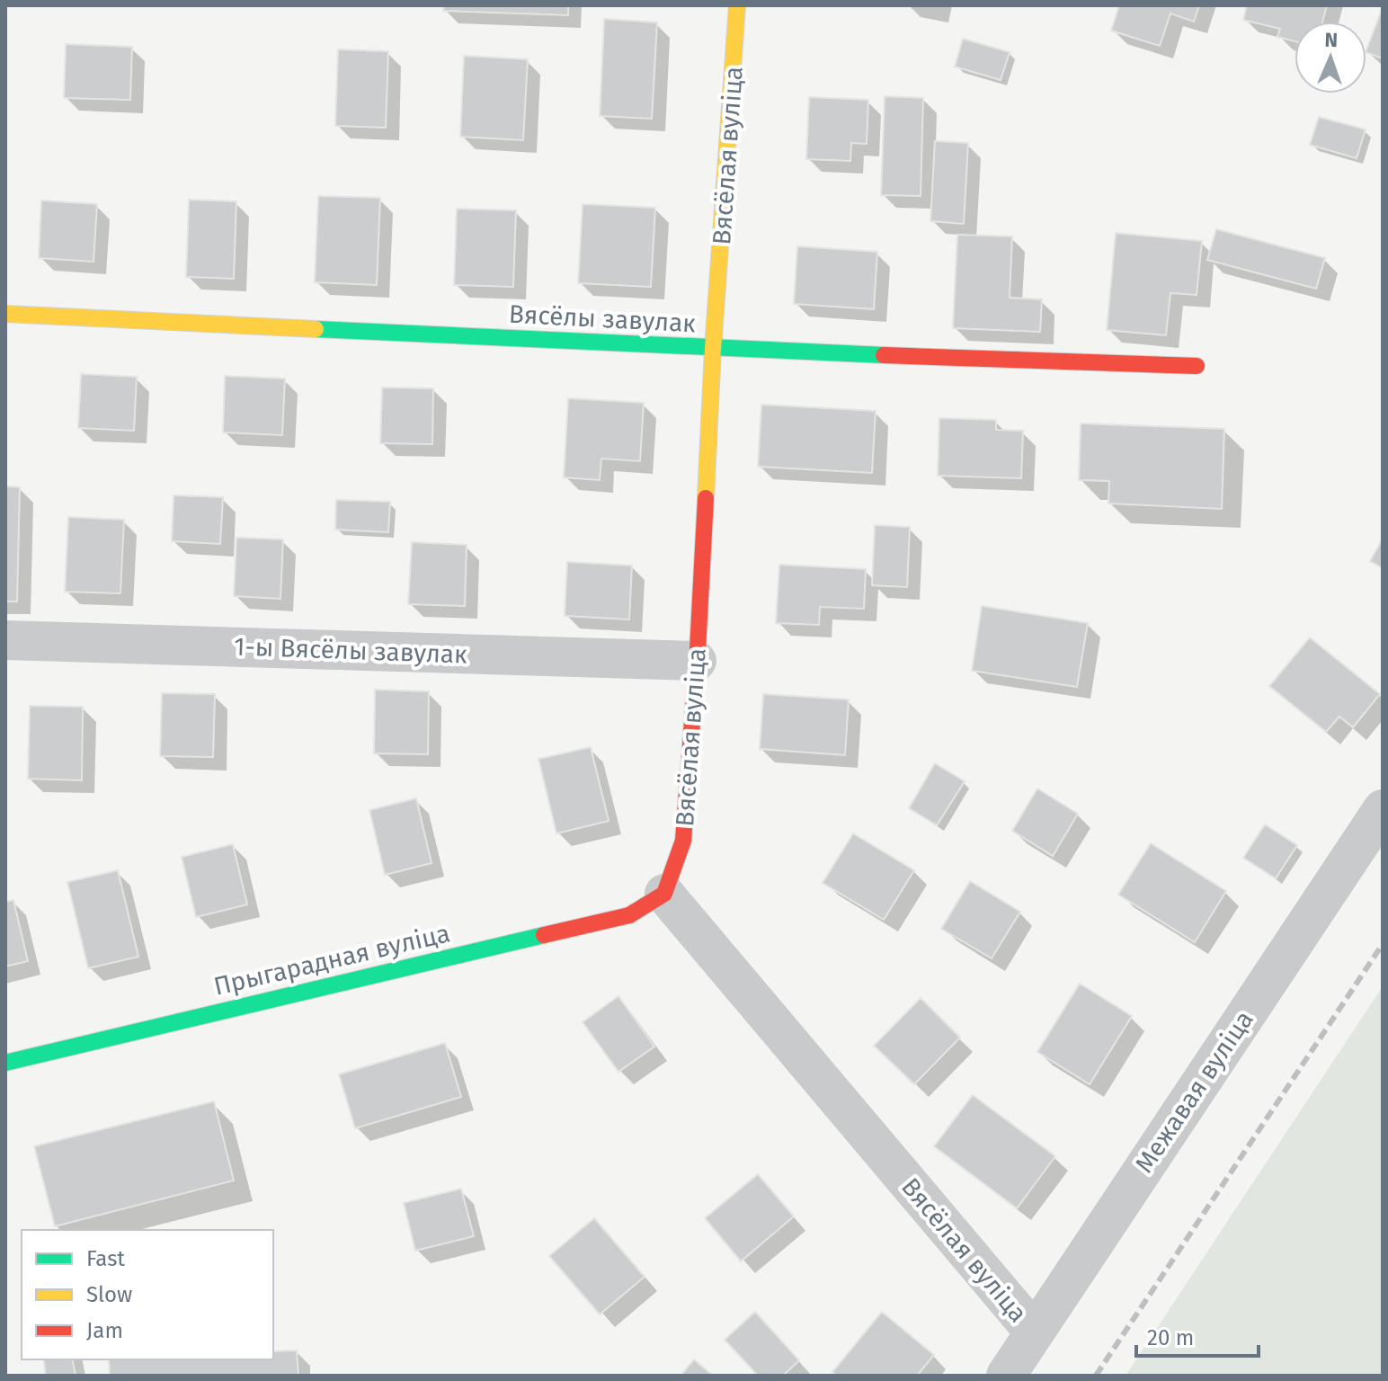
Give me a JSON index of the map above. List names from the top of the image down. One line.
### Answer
{"streets":{"street":["Вясёлая вуліца","Вясёлы завулак","1-ы Вясёлы завулак","Прыгарадная вуліца","Межавая вуліца"]},"crossings":[["Вясёлая вуліца","Вясёлы завулак"],["Вясёлая вуліца","1-ы Вясёлы завулак"],["Вясёлая вуліца","Прыгарадная вуліца"],["Вясёлая вуліца","Межавая вуліца"]],"legend":["Fast","Slow","Jam"],"scale_bar":"20 m","north":"top"}
